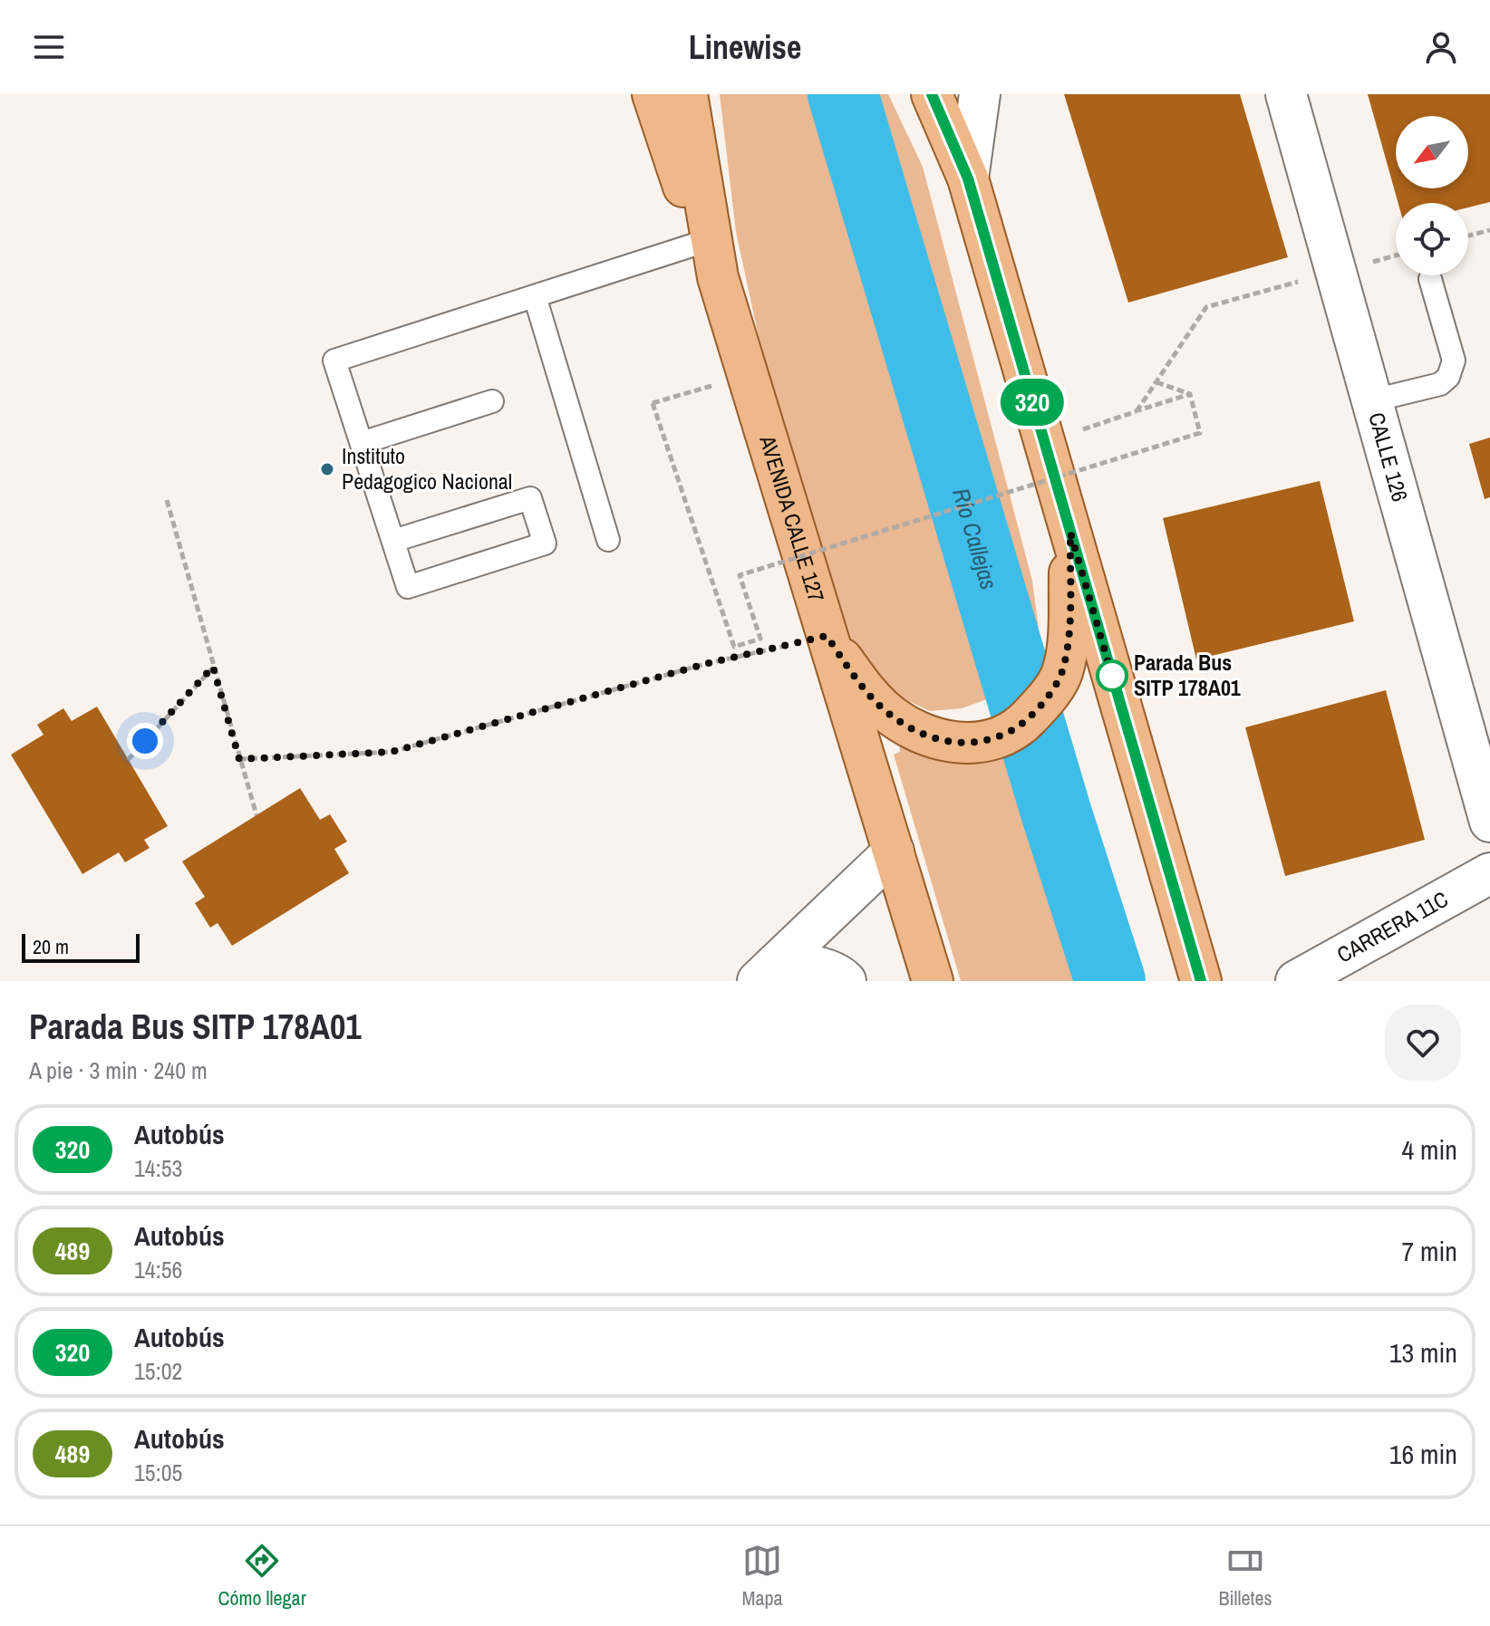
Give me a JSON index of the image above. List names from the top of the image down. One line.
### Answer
{"streets":{"main road":["AVENIDA CALLE 127"],"street":["CALLE 126","CARRERA 11C"]},"water":["Río Callejas"],"places":["Instituto Pedagogico Nacional","Parada Bus SITP 178A01"],"lines":["bus line 320"],"scale_bar":"20 m","north":"bottom left","page":{"header":"Linewise","on_map":"320","scale":"20 m","heading":["Parada Bus SITP 178A01","A pie · 3 min · 240 m"],"list":[{"mark":"320","name":"Autobús","note":"14:53","value":"4 min"},{"mark":"489","name":"Autobús","note":"14:56","value":"7 min"},{"mark":"320","name":"Autobús","note":"15:02","value":"13 min"},{"mark":"489","name":"Autobús","note":"15:05","value":"16 min"}],"tabs":["Cómo llegar","Mapa","Billetes"]}}
